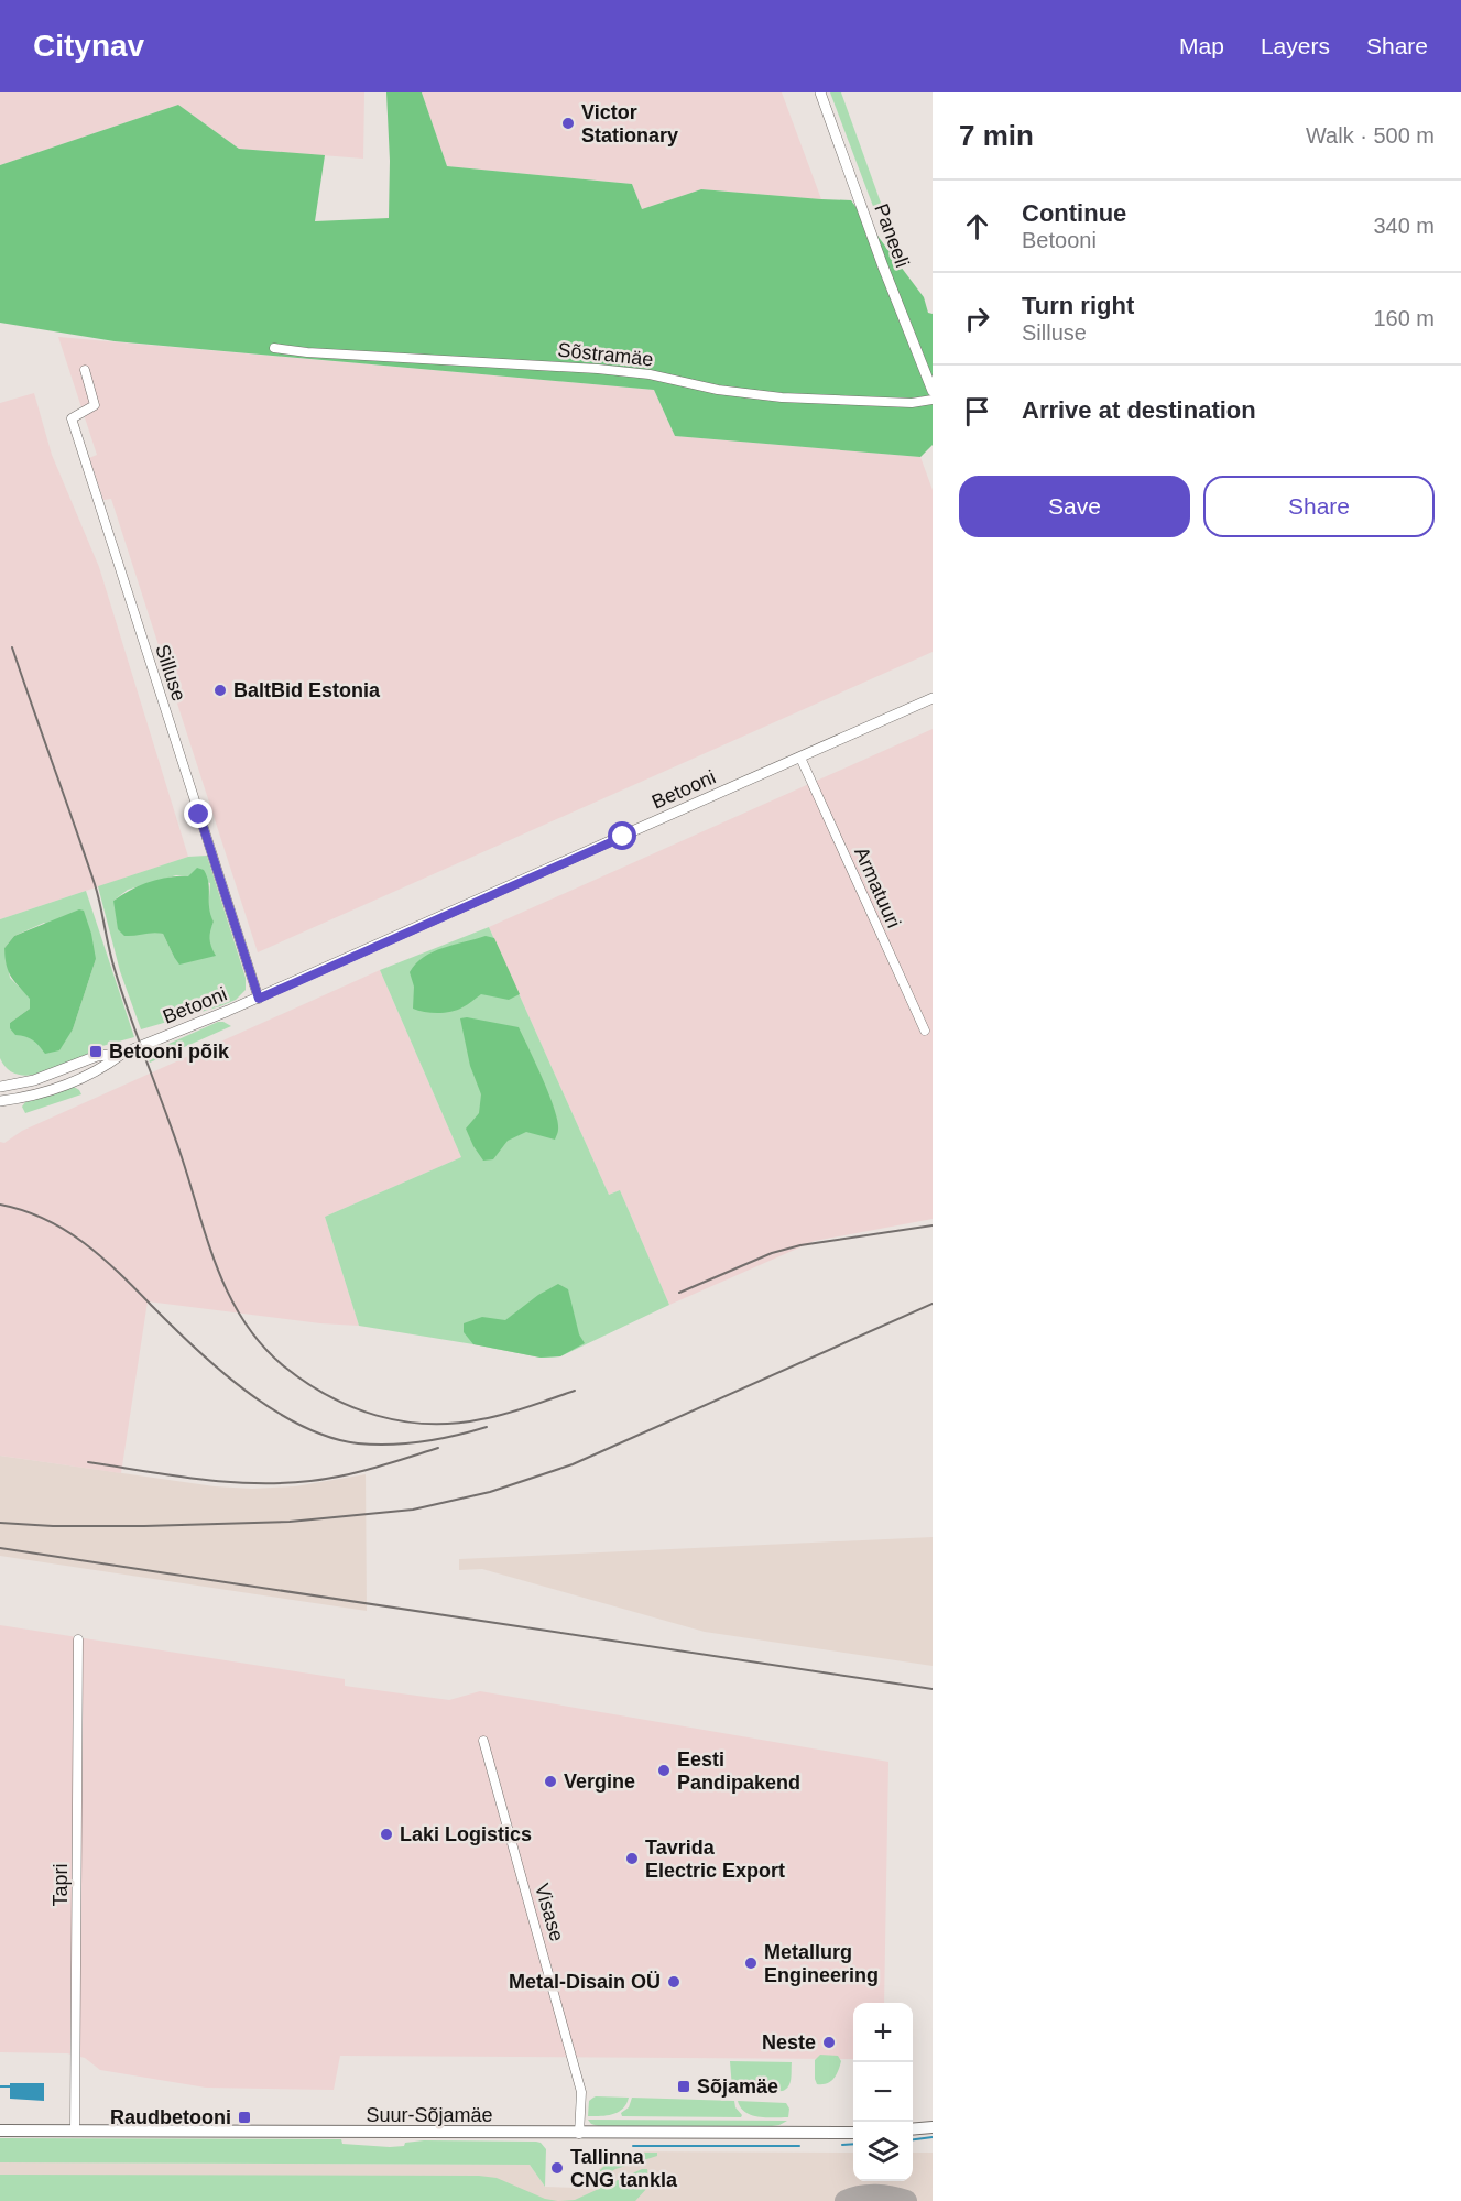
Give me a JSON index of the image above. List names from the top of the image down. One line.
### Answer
{"streets":{"main road":["Suur-Sõjamäe"],"street":["Paneeli","Sõstramäe","Silluse","Betooni","Armatuuri","Tapri","Visase"]},"crossings":[["Silluse","Betooni"],["Betooni","Armatuuri"],["Tapri","Suur-Sõjamäe"],["Visase","Suur-Sõjamäe"]],"places":{"other":["Victor Stationary","BaltBid Estonia","Eesti Pandipakend","Vergine","Laki Logistics","Tavrida Electric Export","Metallurg Engineering","Metal-Disain OÜ","Neste","Tallinna CNG tankla"],"transit":["Betooni põik","Sõjamäe","Raudbetooni"]},"page":{"header":"Citynav","nav":["Map","Layers","Share"],"heading":["7 min","Walk · 500 m"],"list":[["Continue","Betooni","340 m"],["Turn right","Silluse","160 m"],"Arrive at destination"],"buttons":["Save","Share"],"map_buttons":["+","−"]}}
